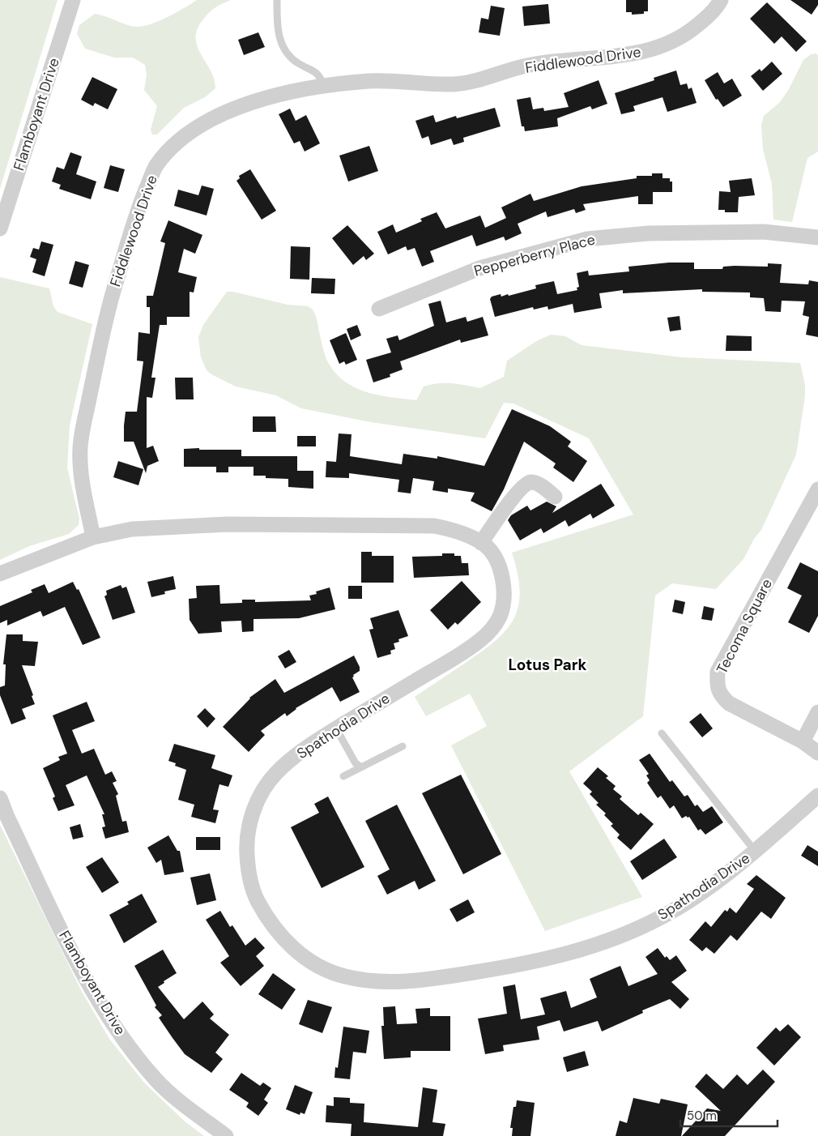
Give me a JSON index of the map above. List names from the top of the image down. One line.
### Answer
{"streets":{"street":["Fiddlewood Drive","Flamboyant Drive","Pepperberry Place","Tecoma Square","Spathodia Drive"]},"crossings":[["Fiddlewood Drive","Spathodia Drive"]],"districts":["Lotus Park"],"scale_bar":"50 m"}
